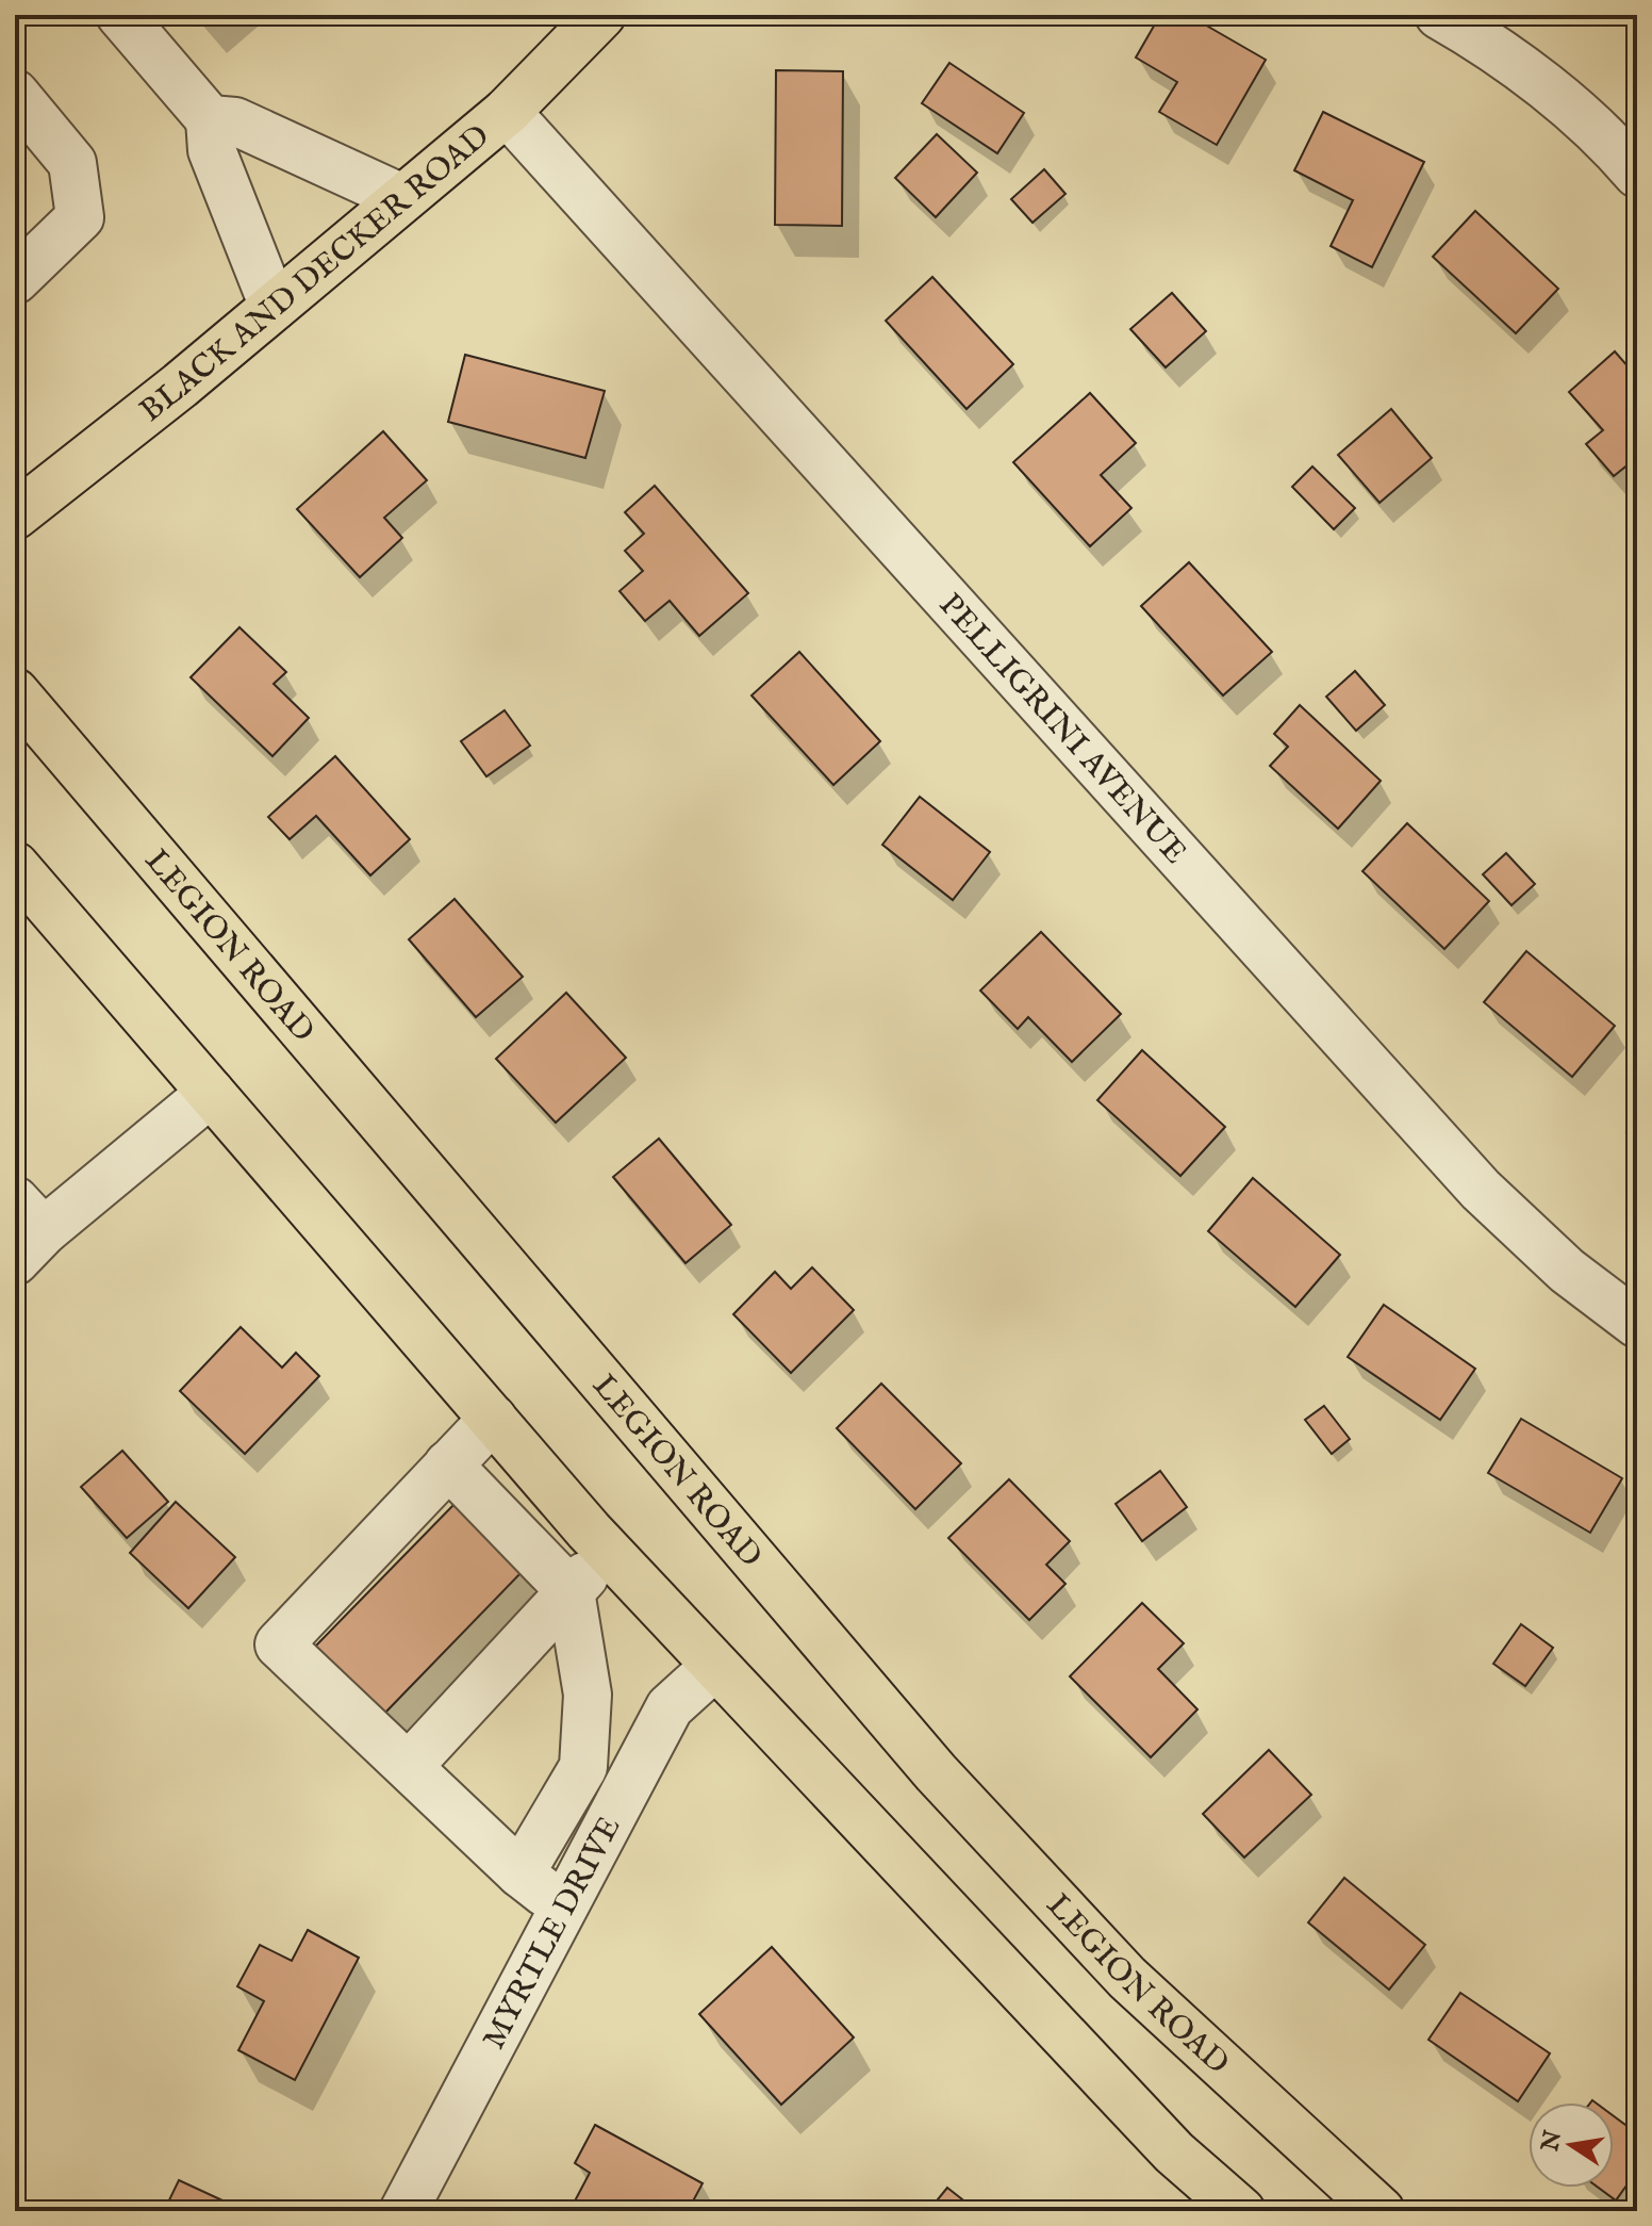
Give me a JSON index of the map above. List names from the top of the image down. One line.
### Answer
{"streets":{"main road":["BLACK AND DECKER ROAD","LEGION ROAD"],"street":["PELLIGRINI AVENUE","MYRTLE DRIVE"]},"crossings":[["BLACK AND DECKER ROAD","PELLIGRINI AVENUE"]],"north":"left"}
